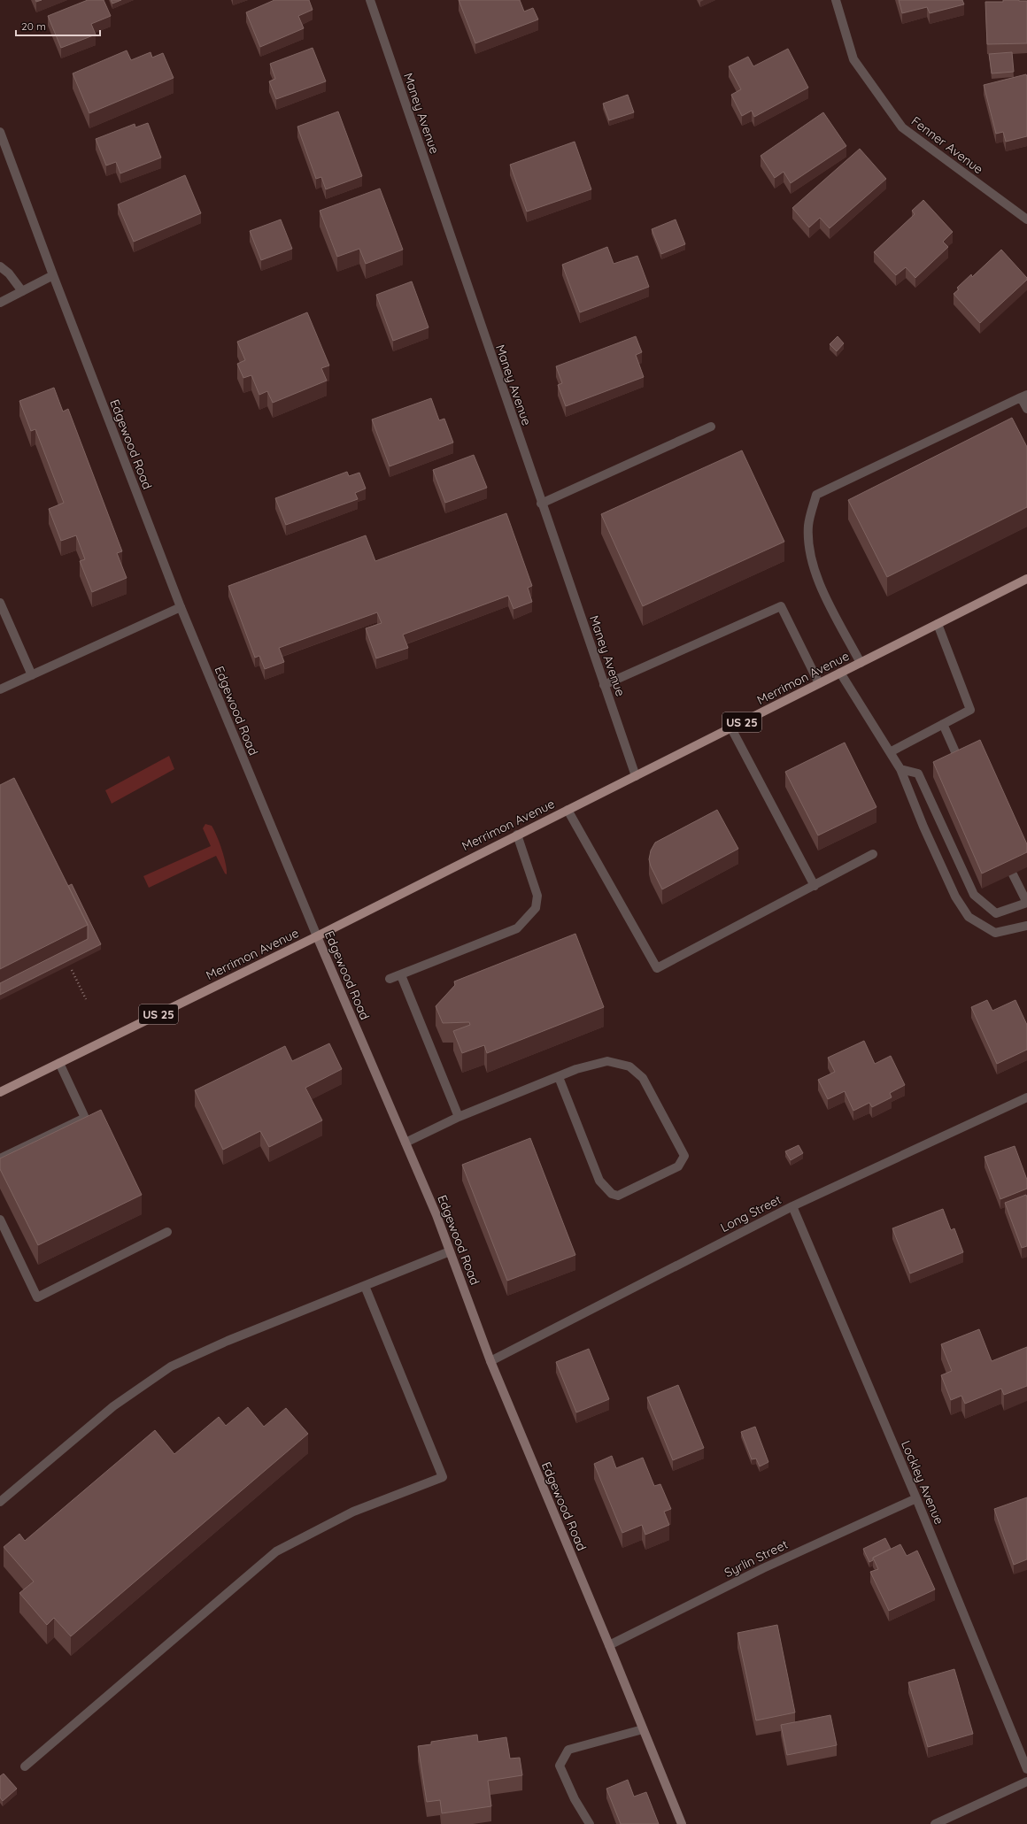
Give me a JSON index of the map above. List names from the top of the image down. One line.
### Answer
{"streets":{"main road":["Merrimon Avenue","US 25"],"street":["Maney Avenue","Fenner Avenue","Edgewood Road","Long Street","Lockley Avenue","Syrlin Street"]},"crossings":[["Maney Avenue","Merrimon Avenue"],["Edgewood Road","Merrimon Avenue"],["Edgewood Road","Long Street"],["Edgewood Road","Syrlin Street"],["Long Street","Lockley Avenue"],["Lockley Avenue","Syrlin Street"]],"scale_bar":"20 m"}
